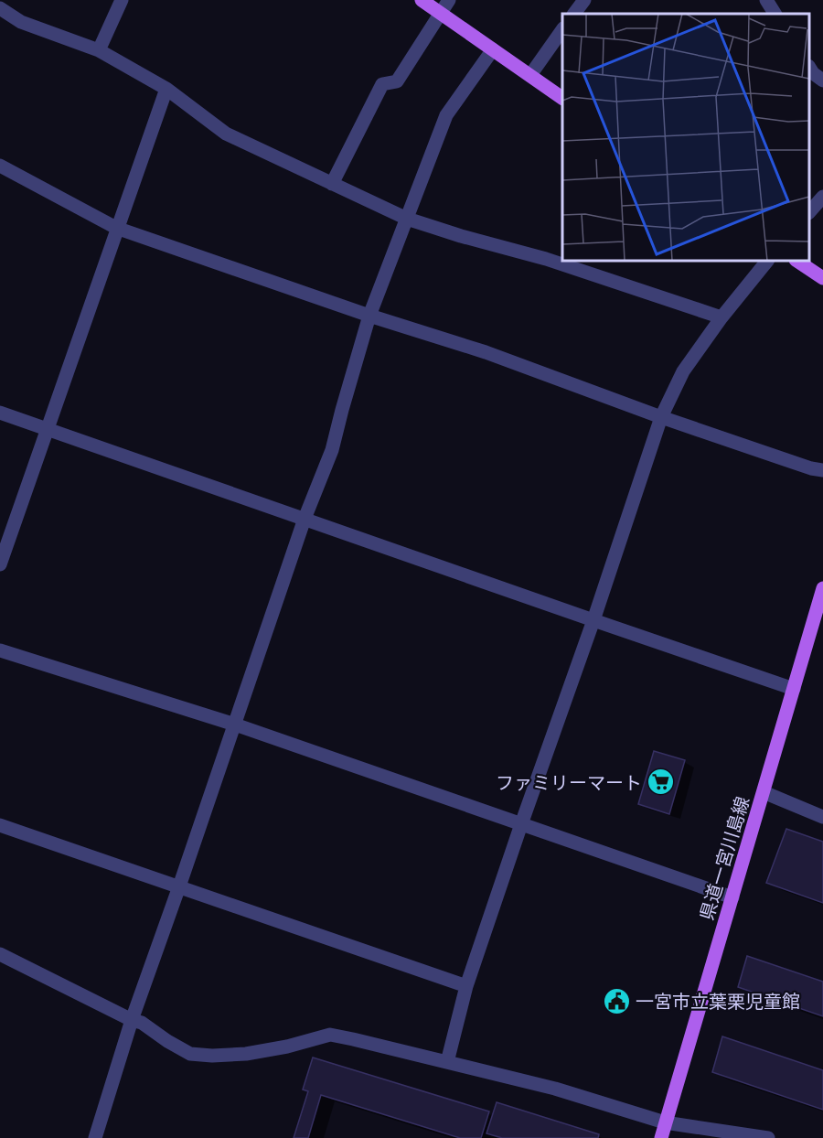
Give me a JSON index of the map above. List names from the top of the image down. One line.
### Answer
{"streets":{"main road":["県道一宮川島線"]},"places":{"supermarket":["ファミリーマート"],"public building":["一宮市立葉栗児童館"]}}
